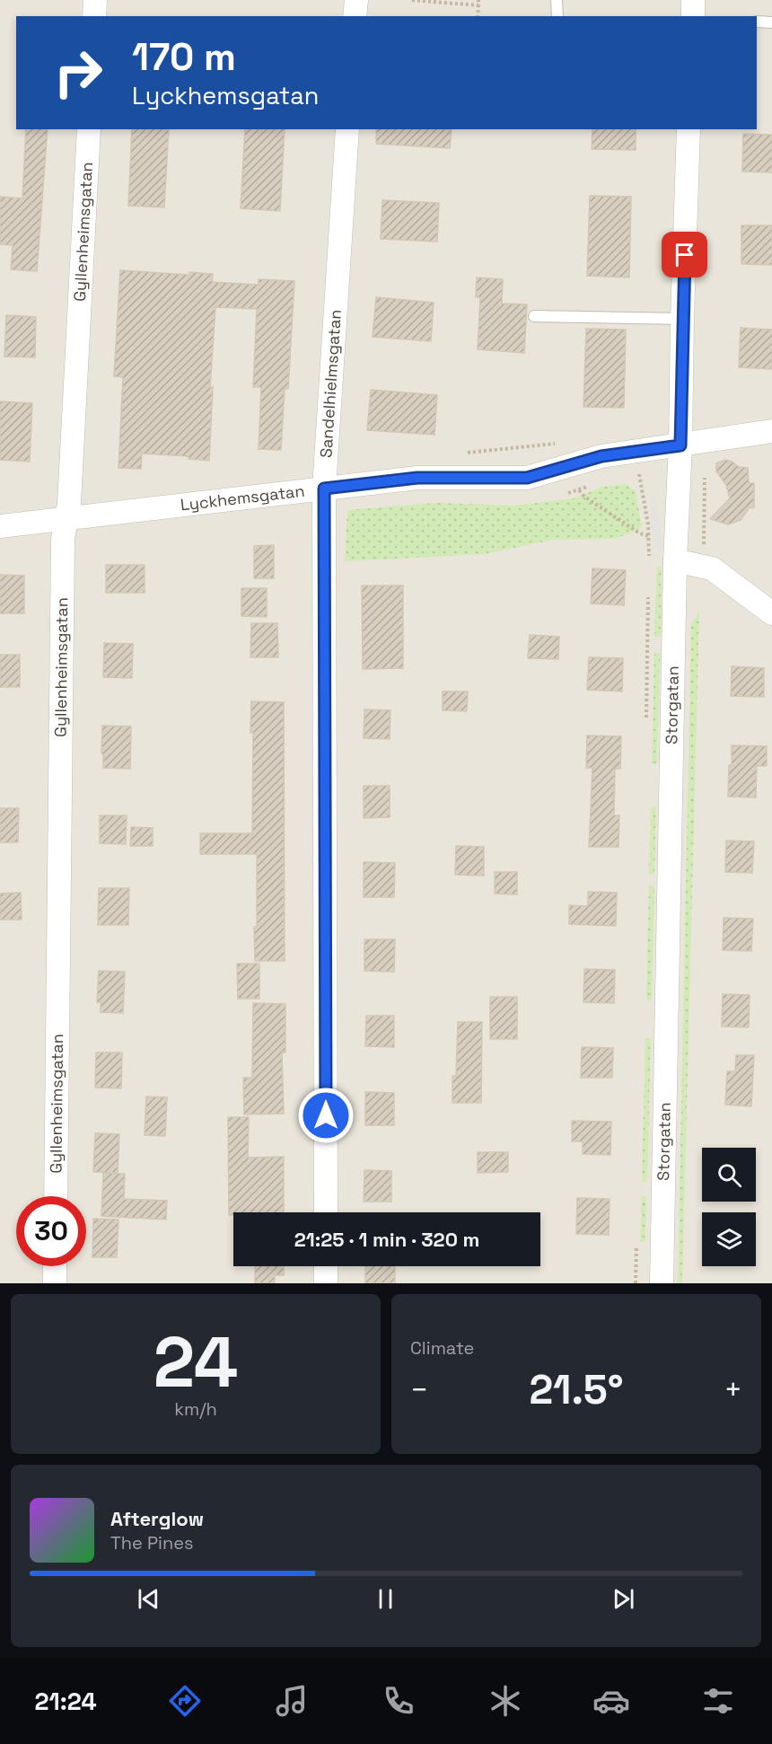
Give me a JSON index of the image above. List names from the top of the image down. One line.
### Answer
{"streets":{"street":["Gyllenheimsgatan","Sandelhielmsgatan","Lyckhemsgatan","Storgatan"]},"crossings":[["Gyllenheimsgatan","Lyckhemsgatan"],["Sandelhielmsgatan","Lyckhemsgatan"],["Lyckhemsgatan","Storgatan"]],"page":{"turn":["170 m","Lyckhemsgatan"],"limit":"30","trip":"21:25 · 1 min · 320 m","tile":[["24","km/h"],"Climate"],"heat":["−","21.5°","+"],"song":["Afterglow","The Pines"],"tabs":"21:24"}}
